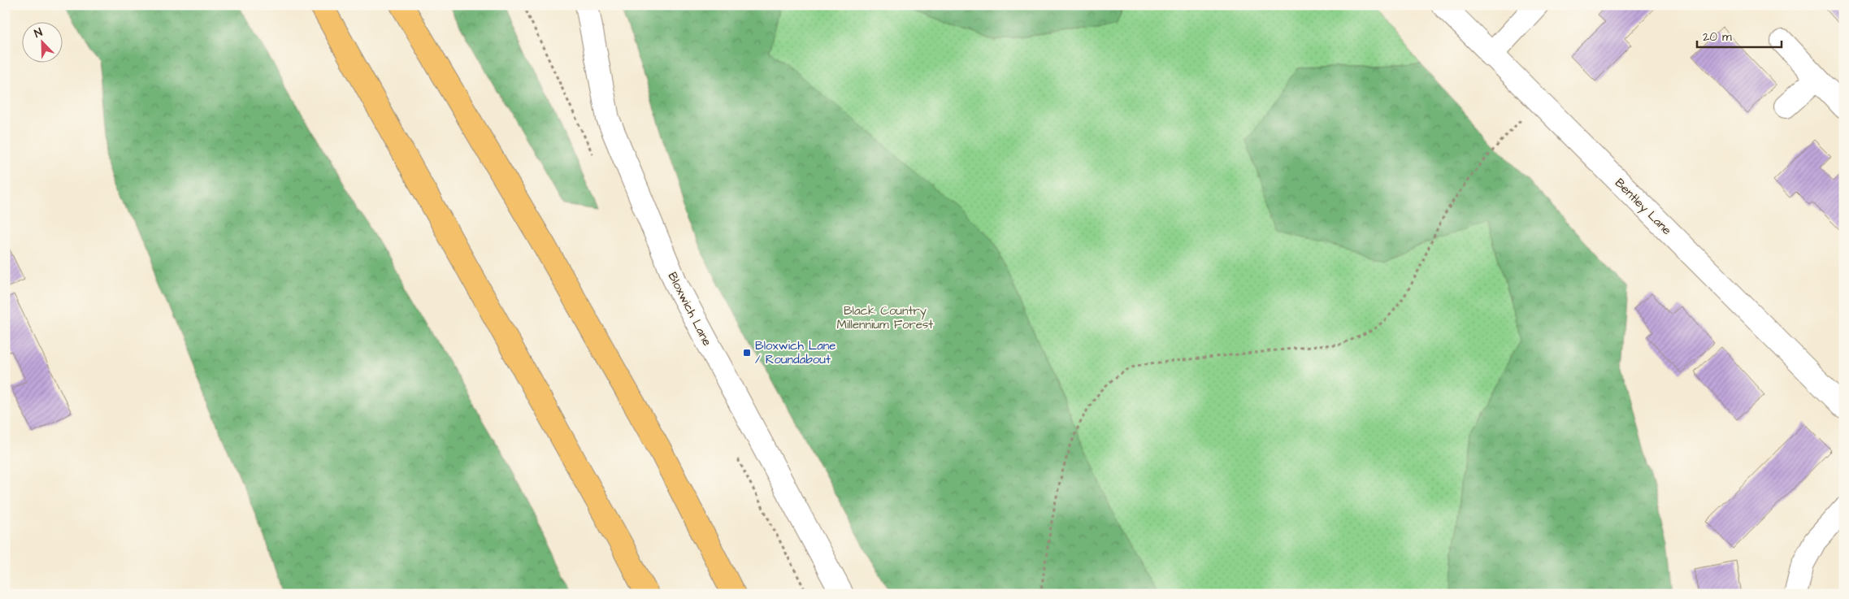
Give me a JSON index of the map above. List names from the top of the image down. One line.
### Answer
{"streets":{"street":["Bentley Lane","Bloxwich Lane"]},"parks":["Black Country Millennium Forest"],"places":{"transit":["Bloxwich Lane / Roundabout"]},"scale_bar":"20 m","north":"top left"}
